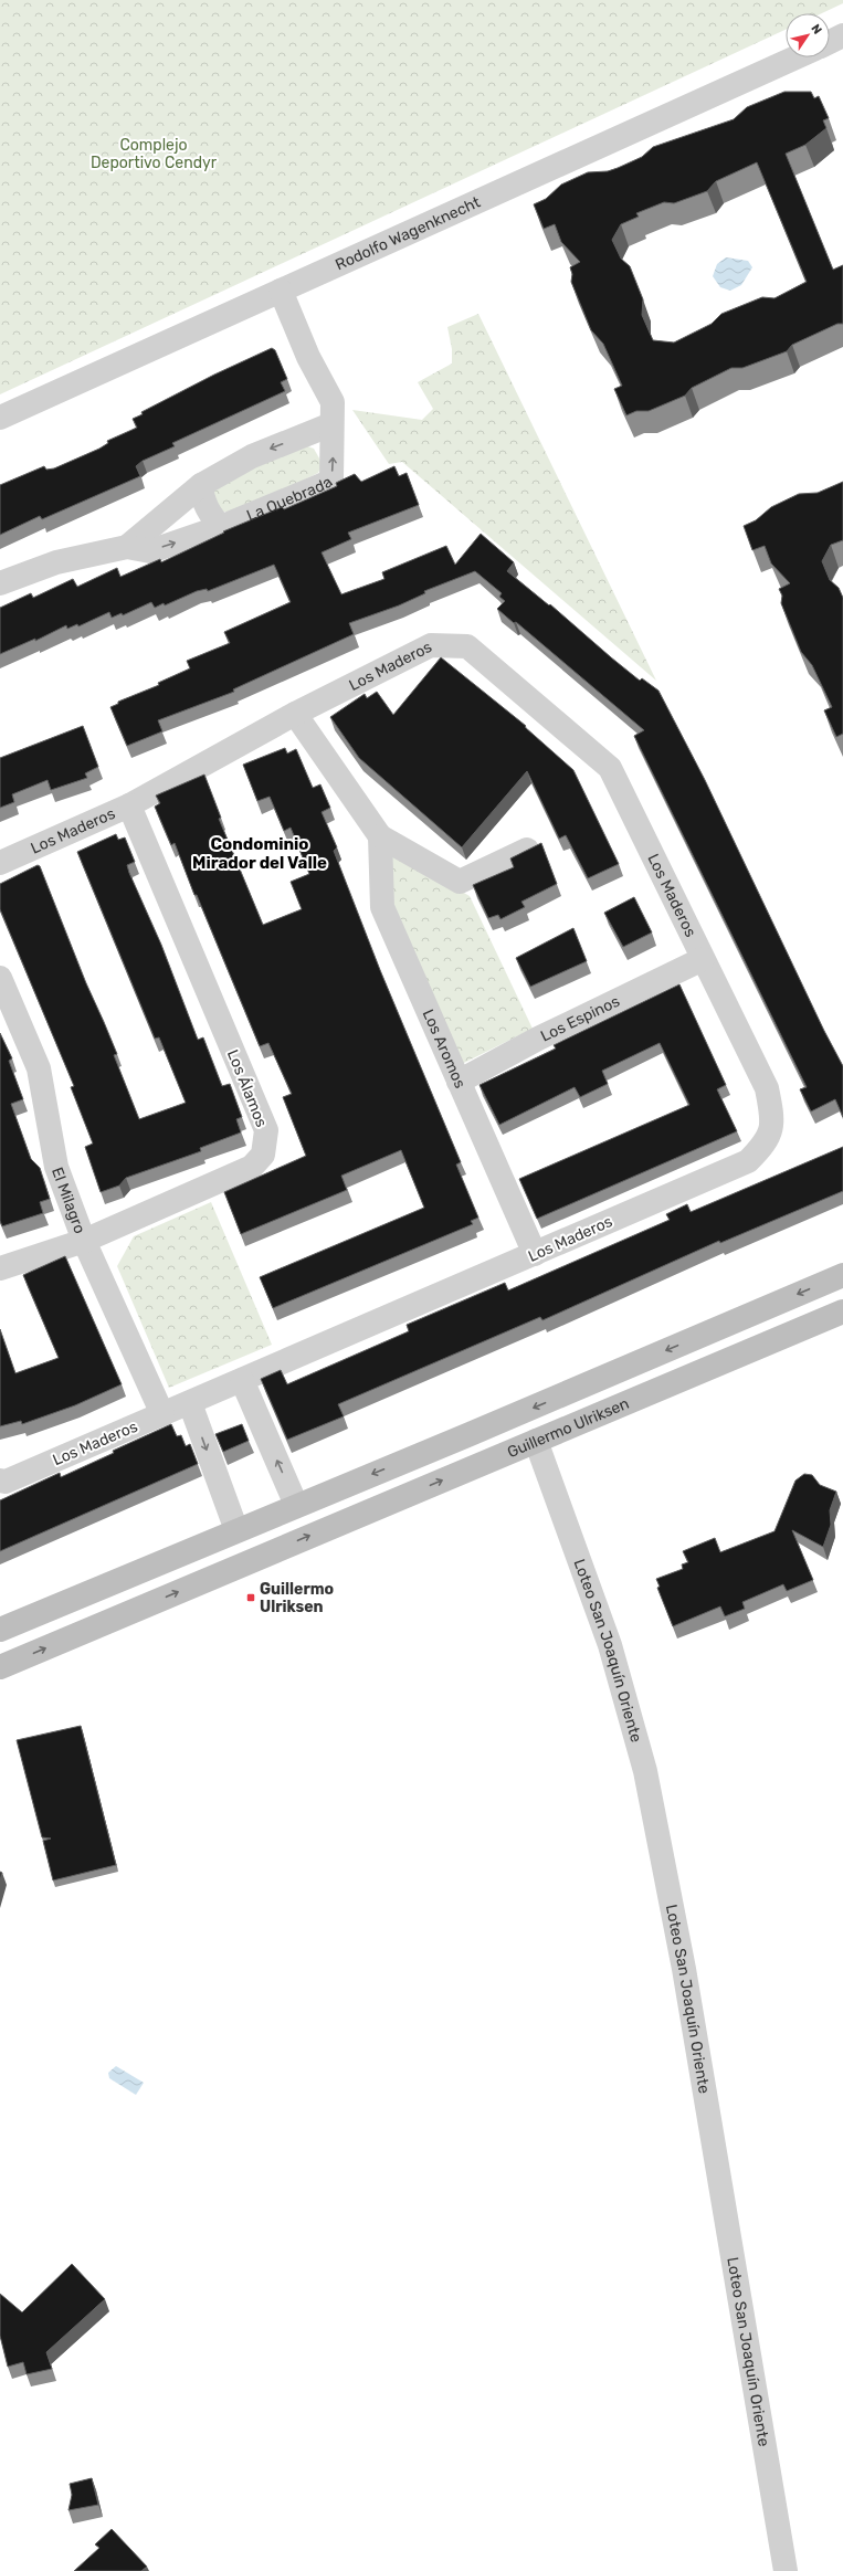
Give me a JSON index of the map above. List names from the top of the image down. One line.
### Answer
{"streets":{"main road":["Guillermo Ulriksen"],"street":["Rodolfo Wagenknecht","La Quebrada","Los Maderos","Los Espinos","Los Aromos","Los Álamos","El Milagro","Loteo San Joaquín Oriente"]},"crossings":[["Rodolfo Wagenknecht","La Quebrada"],["Los Maderos","Los Espinos"],["Los Maderos","Los Aromos"],["Los Maderos","Los Álamos"],["Los Maderos","El Milagro"],["Los Espinos","Los Aromos"],["Los Álamos","El Milagro"],["Guillermo Ulriksen","Loteo San Joaquín Oriente"]],"districts":["Condominio Mirador del Valle"],"parks":["Complejo Deportivo Cendyr"],"places":{"transit":["Guillermo Ulriksen"]},"north":"top right"}
